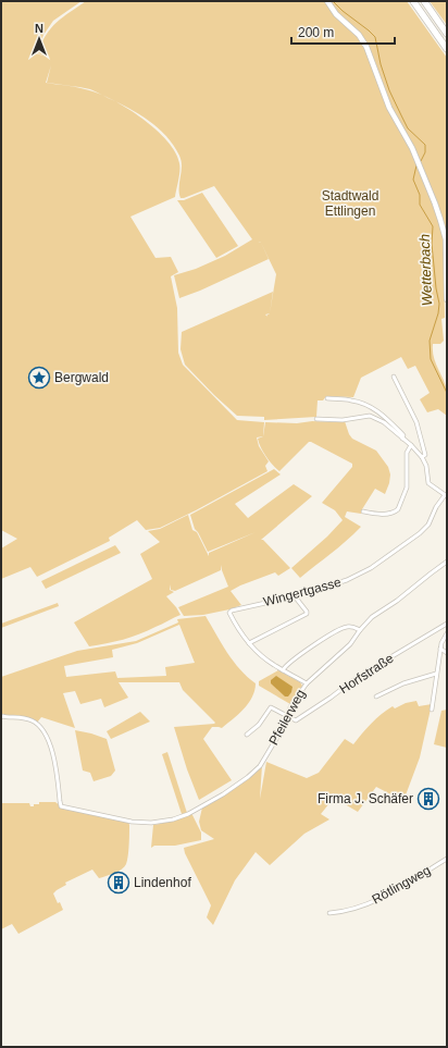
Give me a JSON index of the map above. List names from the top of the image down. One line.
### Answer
{"streets":{"street":["Wingertgasse","Horfstraße","Pfeilerweg","Rötlingweg"]},"crossings":[["Horfstraße","Pfeilerweg"]],"water":["Wetterbach"],"parks":["Stadtwald Ettlingen"],"places":{"place":["Bergwald"],"building":["Firma J. Schäfer","Lindenhof"]},"scale_bar":"200 m","north":"top"}
